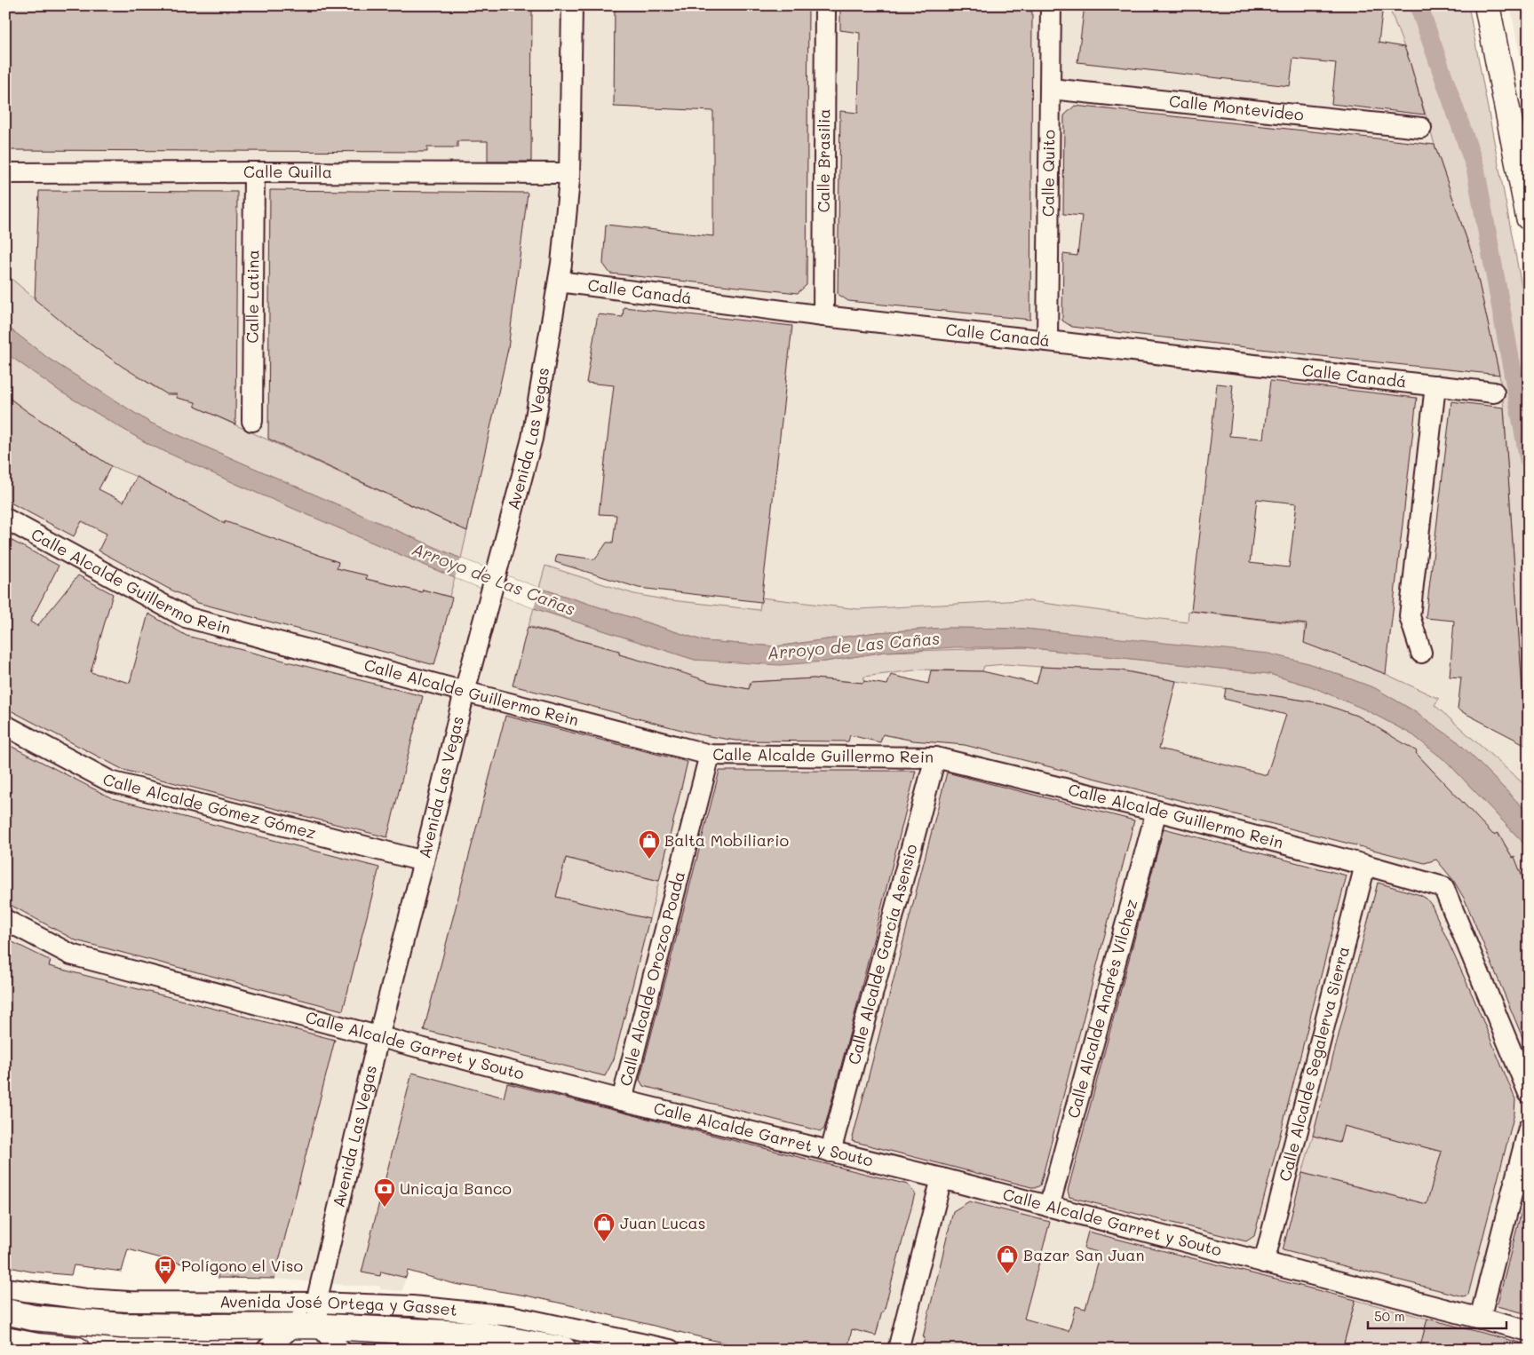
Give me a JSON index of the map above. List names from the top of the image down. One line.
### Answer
{"streets":{"main road":["Avenida José Ortega y Gasset"],"street":["Calle Montevideo","Calle Brasilia","Calle Quilla","Calle Quito","Calle Canadá","Calle Latina","Avenida Las Vegas","Calle Alcalde Guillermo Rein","Calle Alcalde Gómez Gómez","Calle Alcalde García Asensio","Calle Alcalde Orozco Poada","Calle Alcalde Andrés Vílchez","Calle Alcalde Garret y Souto","Calle Alcalde Segalerva Sierra"]},"crossings":[["Calle Montevideo","Calle Quito"],["Calle Brasilia","Calle Canadá"],["Calle Quilla","Calle Latina"],["Calle Quilla","Avenida Las Vegas"],["Calle Quito","Calle Canadá"],["Calle Canadá","Avenida Las Vegas"],["Avenida Las Vegas","Calle Alcalde Guillermo Rein"],["Avenida Las Vegas","Calle Alcalde Gómez Gómez"],["Avenida Las Vegas","Calle Alcalde Garret y Souto"],["Avenida Las Vegas","Avenida José Ortega y Gasset"],["Calle Alcalde Guillermo Rein","Calle Alcalde García Asensio"],["Calle Alcalde Guillermo Rein","Calle Alcalde Orozco Poada"],["Calle Alcalde Guillermo Rein","Calle Alcalde Andrés Vílchez"],["Calle Alcalde Guillermo Rein","Calle Alcalde Segalerva Sierra"],["Calle Alcalde García Asensio","Calle Alcalde Garret y Souto"],["Calle Alcalde Orozco Poada","Calle Alcalde Garret y Souto"],["Calle Alcalde Andrés Vílchez","Calle Alcalde Garret y Souto"],["Calle Alcalde Garret y Souto","Calle Alcalde Segalerva Sierra"]],"water":["Arroyo de Las Cañas"],"places":{"shop":["Balta Mobiliario","Juan Lucas","Bazar San Juan"],"bank":["Unicaja Banco"],"bus stop":["Polígono el Viso"]},"scale_bar":"50 m"}
